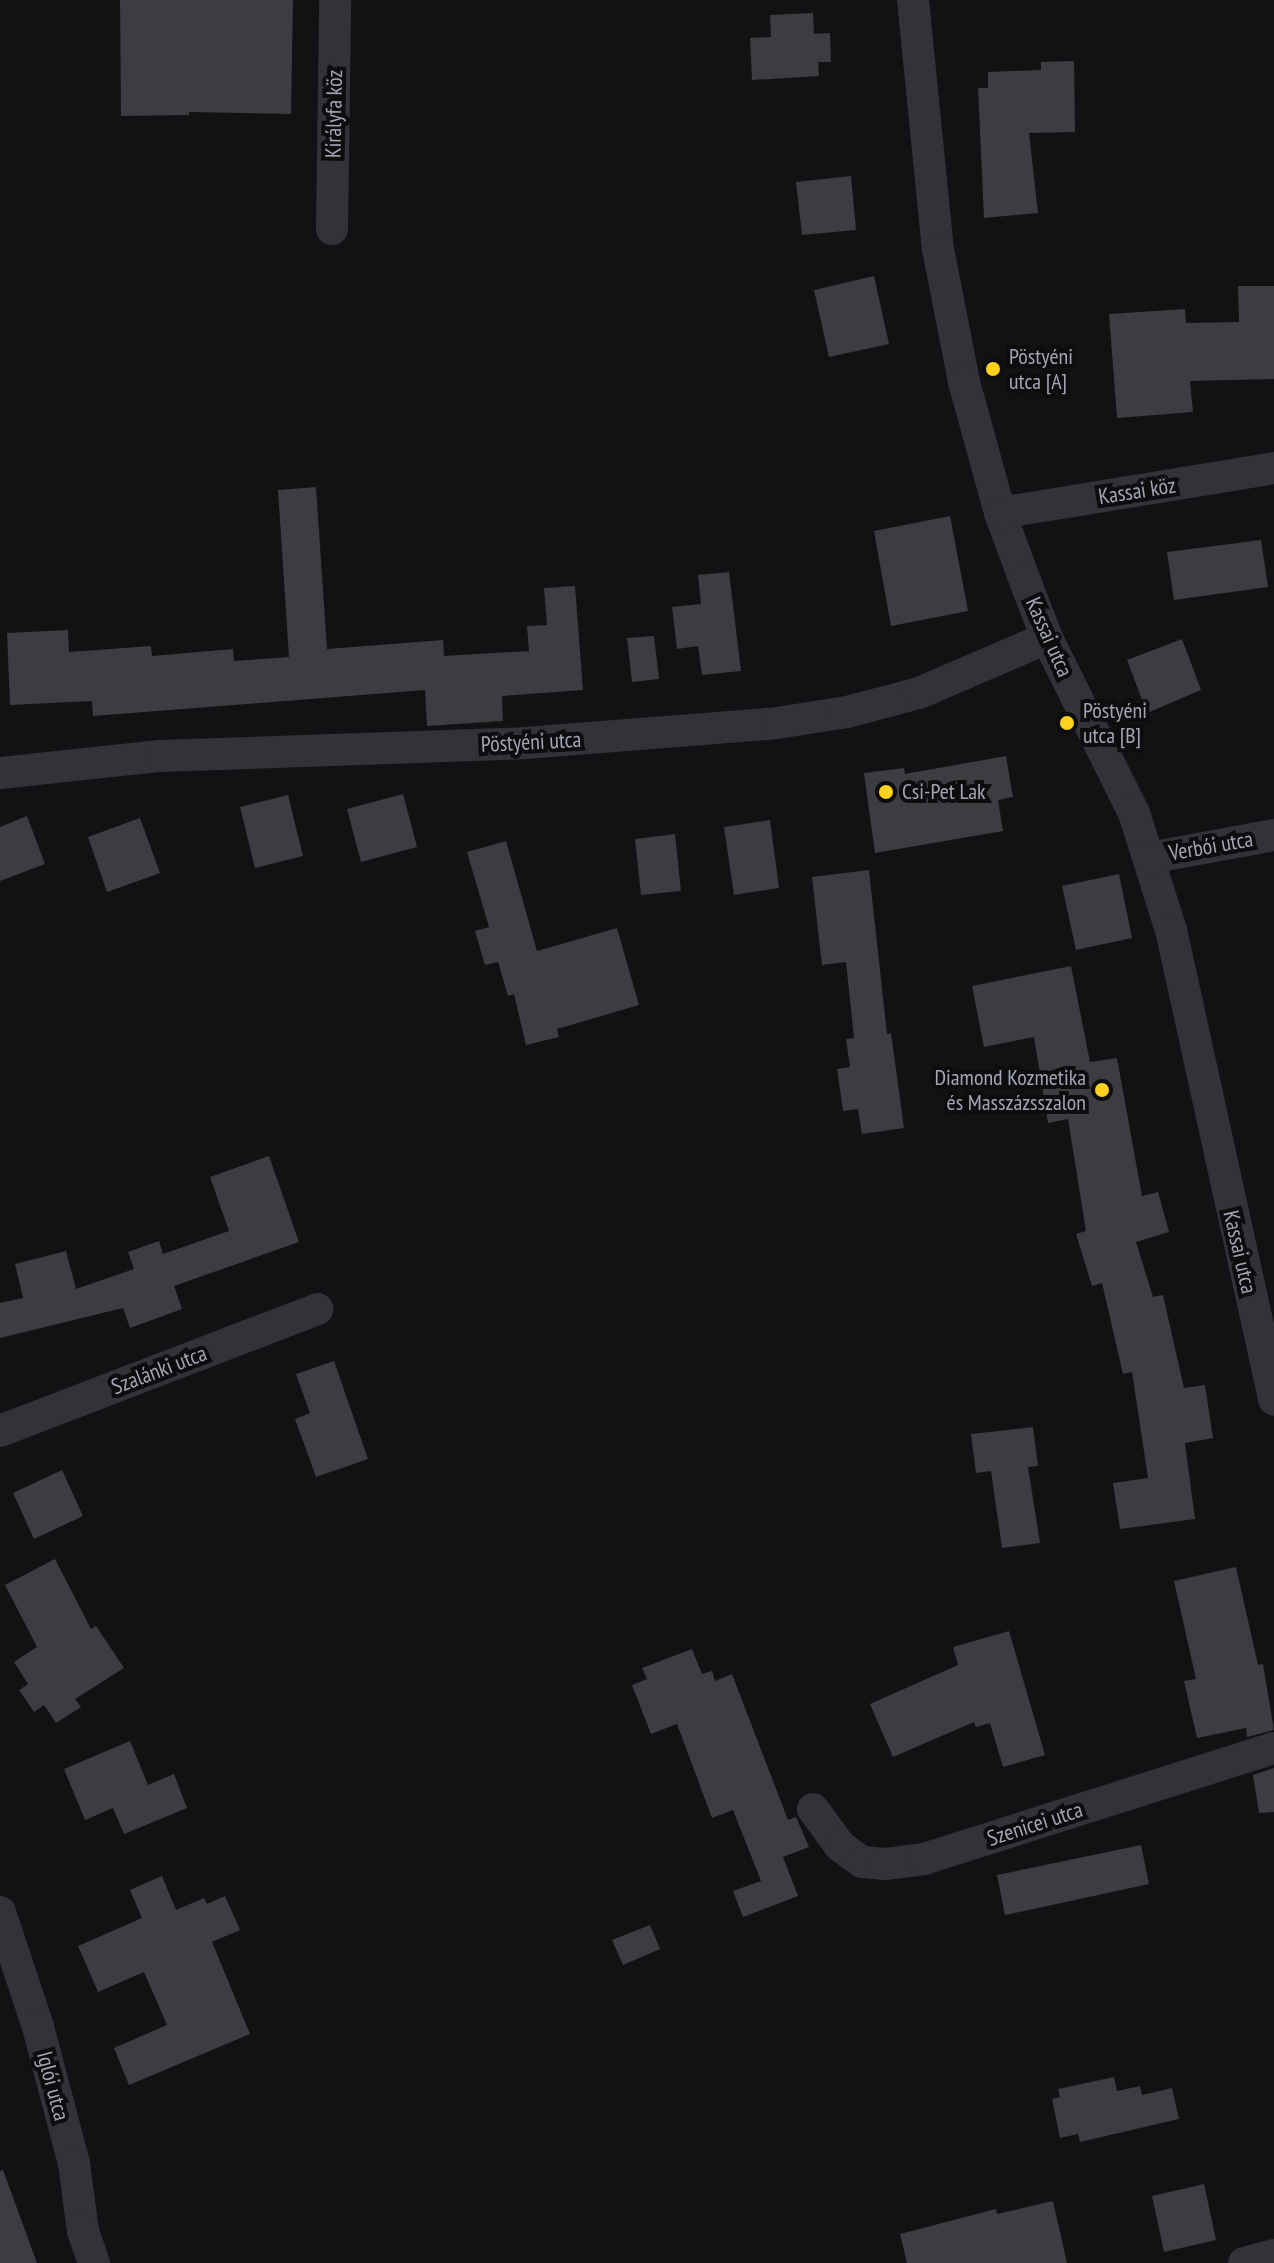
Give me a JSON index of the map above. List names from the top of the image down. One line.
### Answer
{"streets":{"street":["Királyfa köz","Kassai köz","Kassai utca","Pöstyéni utca","Verbói utca","Szalánki utca","Szenicei utca","Iglói utca"]},"crossings":[["Kassai köz","Kassai utca"],["Kassai utca","Pöstyéni utca"],["Kassai utca","Verbói utca"]],"places":["Pöstyéni utca [A]","Pöstyéni utca [B]","Csi-Pet Lak","Diamond Kozmetika és Masszázsszalon"]}
